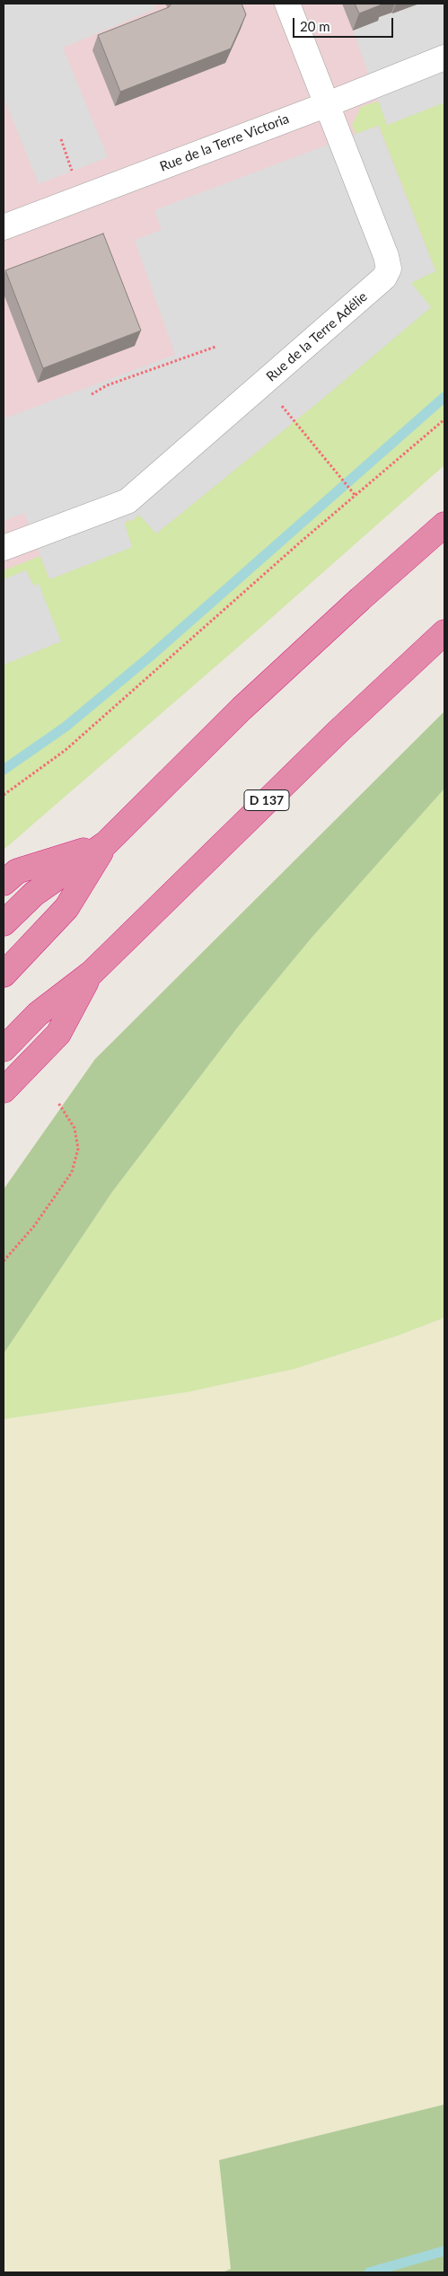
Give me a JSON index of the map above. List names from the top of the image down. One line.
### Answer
{"streets":{"highway":["D 137"],"street":["Rue de la Terre Victoria","Rue de la Terre Adélie"]},"crossings":[["Rue de la Terre Victoria","Rue de la Terre Adélie"]],"scale_bar":"20 m"}
